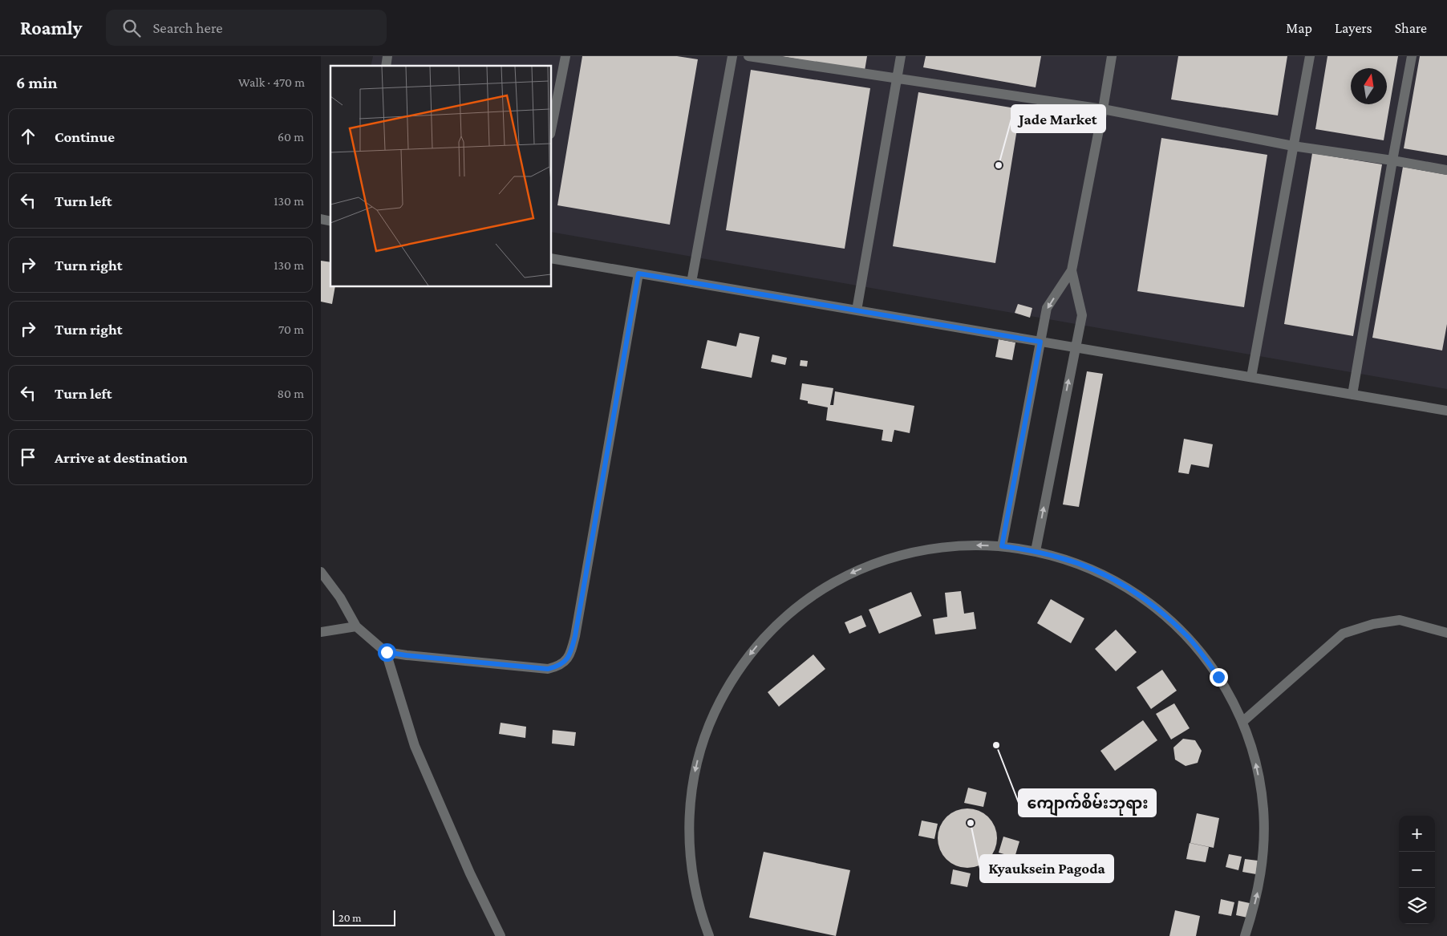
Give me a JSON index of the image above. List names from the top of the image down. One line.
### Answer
{"places":["Jade Market","ကျောက်စိမ်းဘုရား","Kyauksein Pagoda"],"scale_bar":"20 m","north":"top","page":{"header":"Roamly","search":"Search here","nav":["Map","Layers","Share"],"heading":["6 min","Walk · 470 m"],"list":[["Continue","60 m"],["Turn left","130 m"],["Turn right","130 m"],["Turn right","70 m"],["Turn left","80 m"],"Arrive at destination"],"map_buttons":["+","−"],"scale":"20 m"}}
